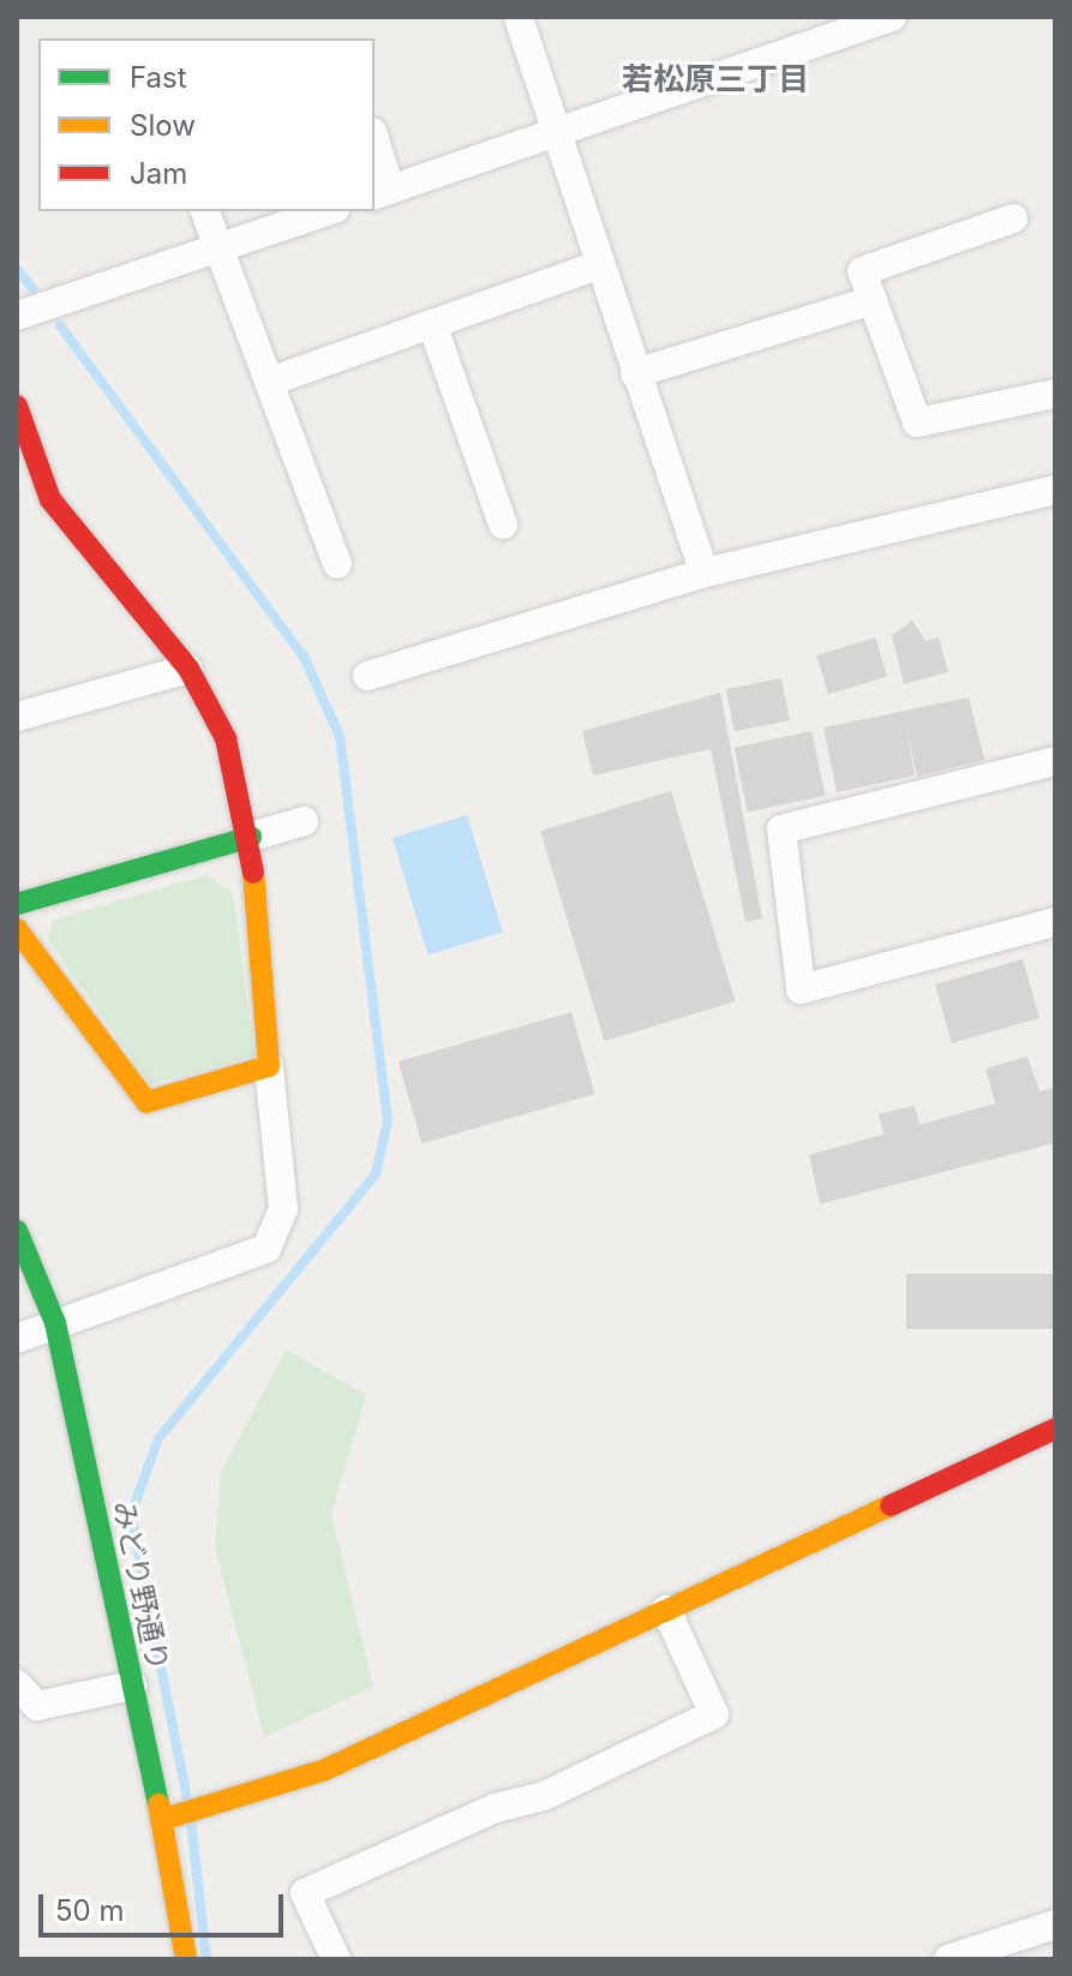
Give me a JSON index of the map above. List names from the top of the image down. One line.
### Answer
{"streets":{"street":["みどり野通り"]},"districts":["若松原三丁目"],"legend":["Fast","Slow","Jam"],"scale_bar":"50 m"}
